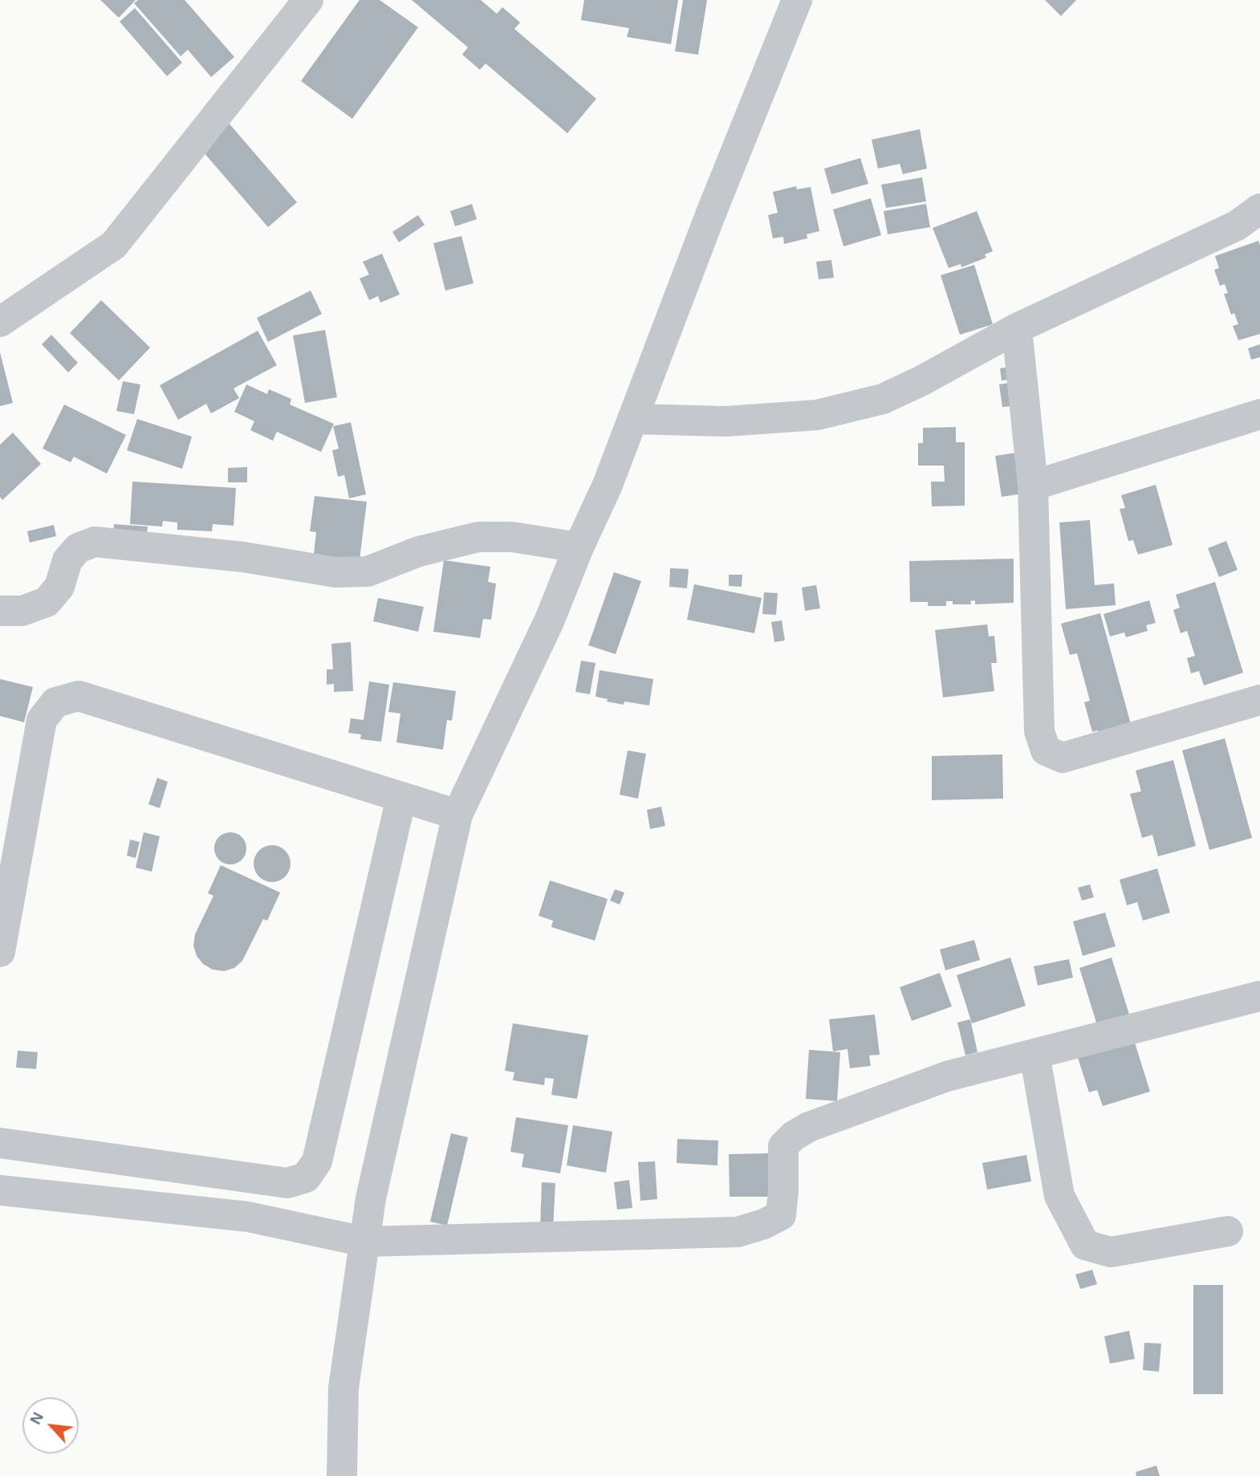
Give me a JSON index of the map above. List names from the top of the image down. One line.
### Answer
{"north":"top left"}
